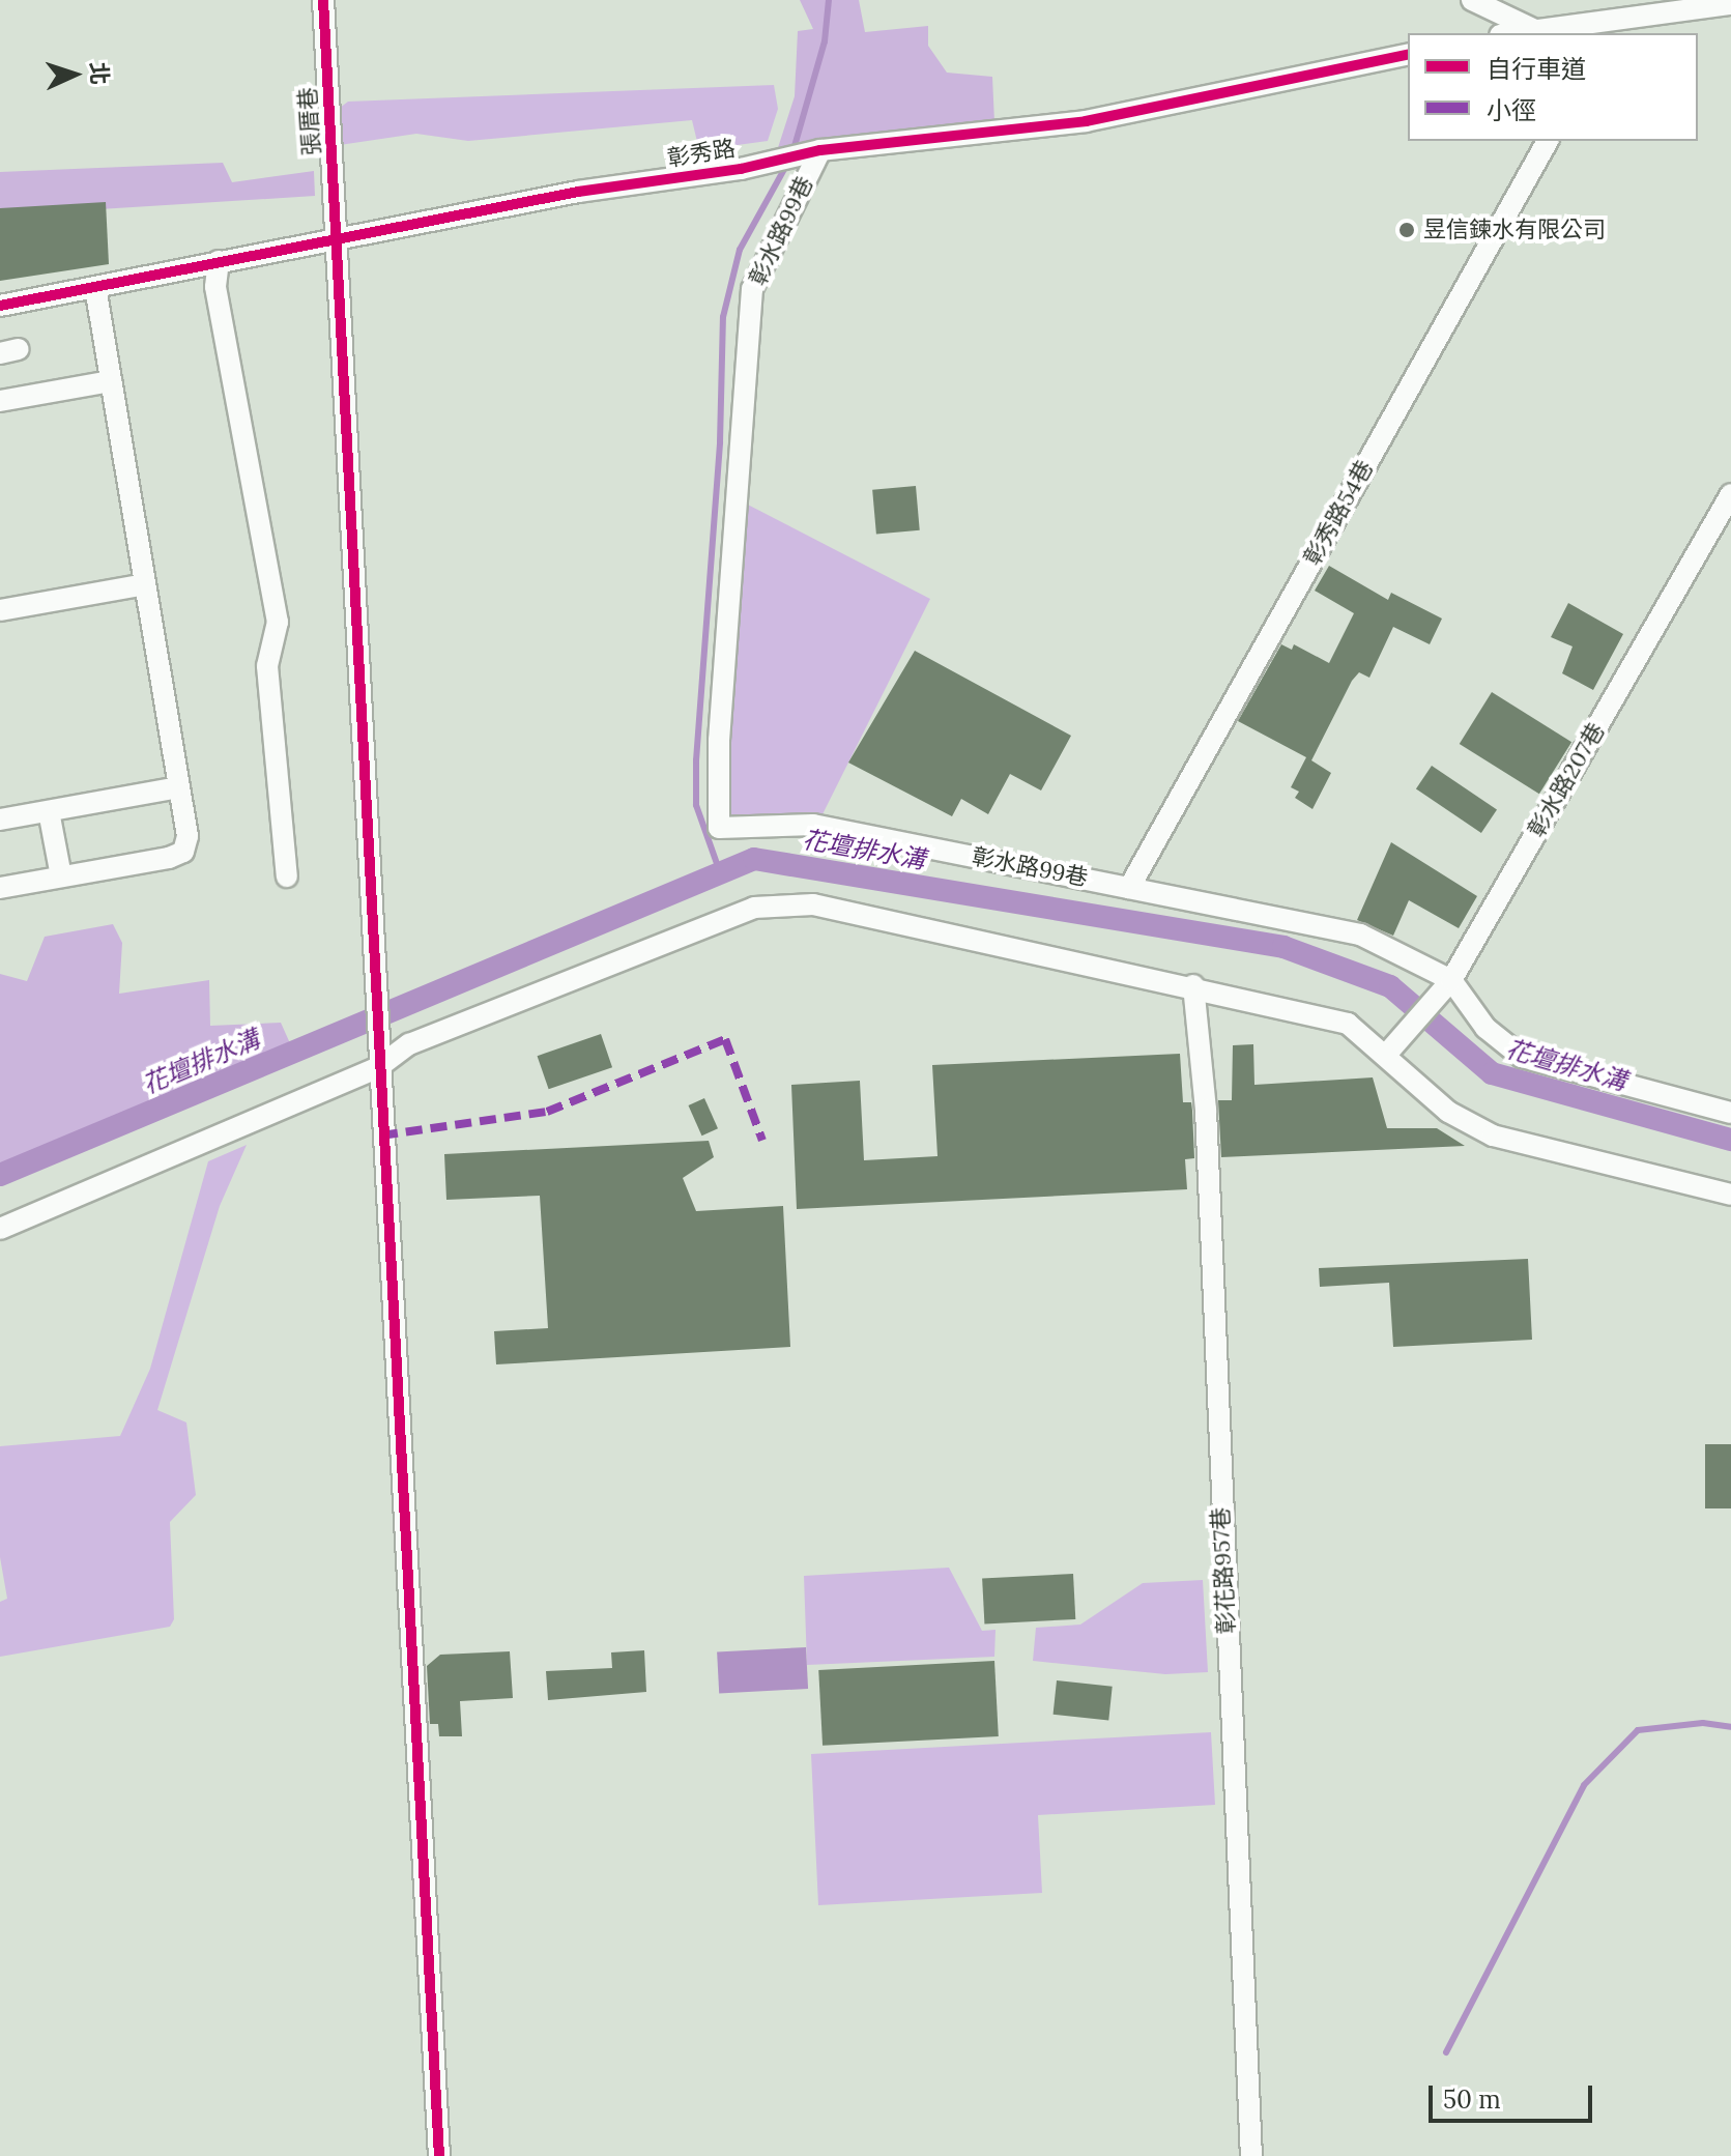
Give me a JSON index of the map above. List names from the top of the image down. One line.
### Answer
{"streets":{"street":["張厝巷","彰秀路","彰水路99巷","彰秀路54巷","彰水路207巷","彰花路957巷"]},"crossings":[["張厝巷","彰秀路"],["彰秀路","彰水路99巷"],["彰水路99巷","彰秀路54巷"],["彰水路99巷","彰水路207巷"]],"water":["花壇排水溝"],"places":["昱信鍊水有限公司"],"legend":["自行車道","小徑"],"scale_bar":"50 m","north":"right"}
